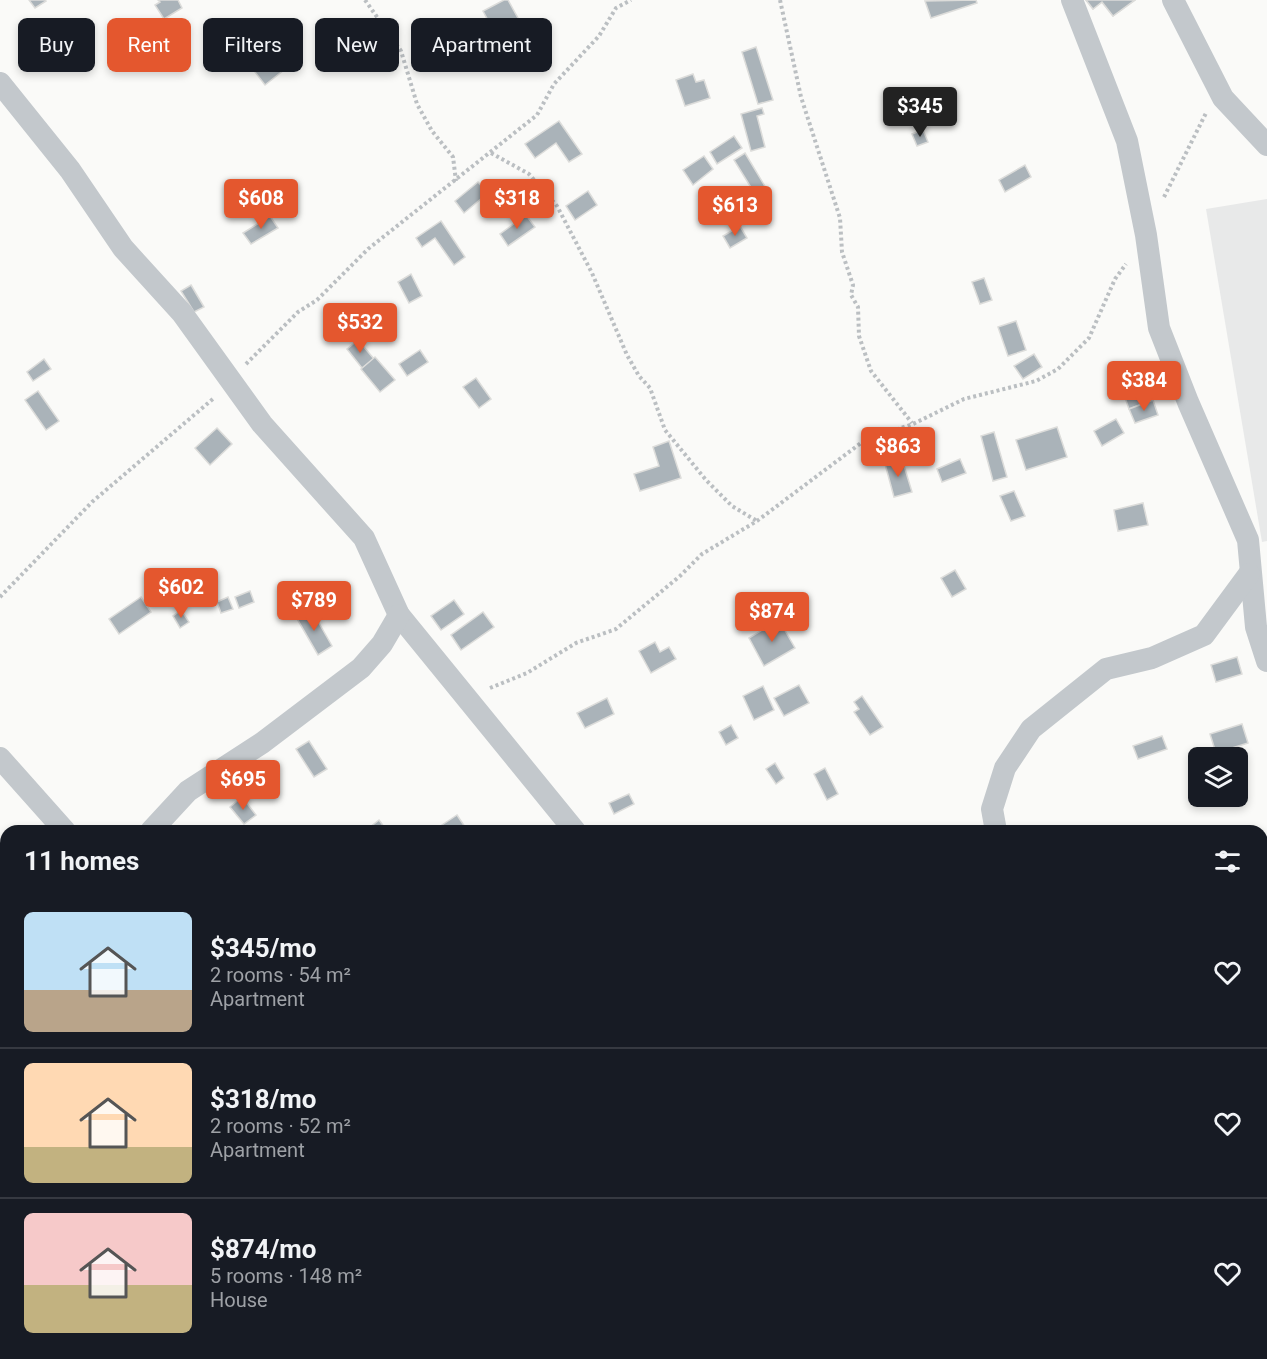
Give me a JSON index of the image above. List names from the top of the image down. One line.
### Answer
{"page":{"chip":["Buy","Rent","Filters","New","Apartment"],"price":["$345","$608","$318","$613","$532","$384","$863","$602","$789","$874","$695"],"heading":"11 homes","list":[{"name":"$345/mo","note":"2 rooms · 54 m² · Apartment"},{"name":"$318/mo","note":"2 rooms · 52 m² · Apartment"},{"name":"$874/mo","note":"5 rooms · 148 m² · House"}]}}
